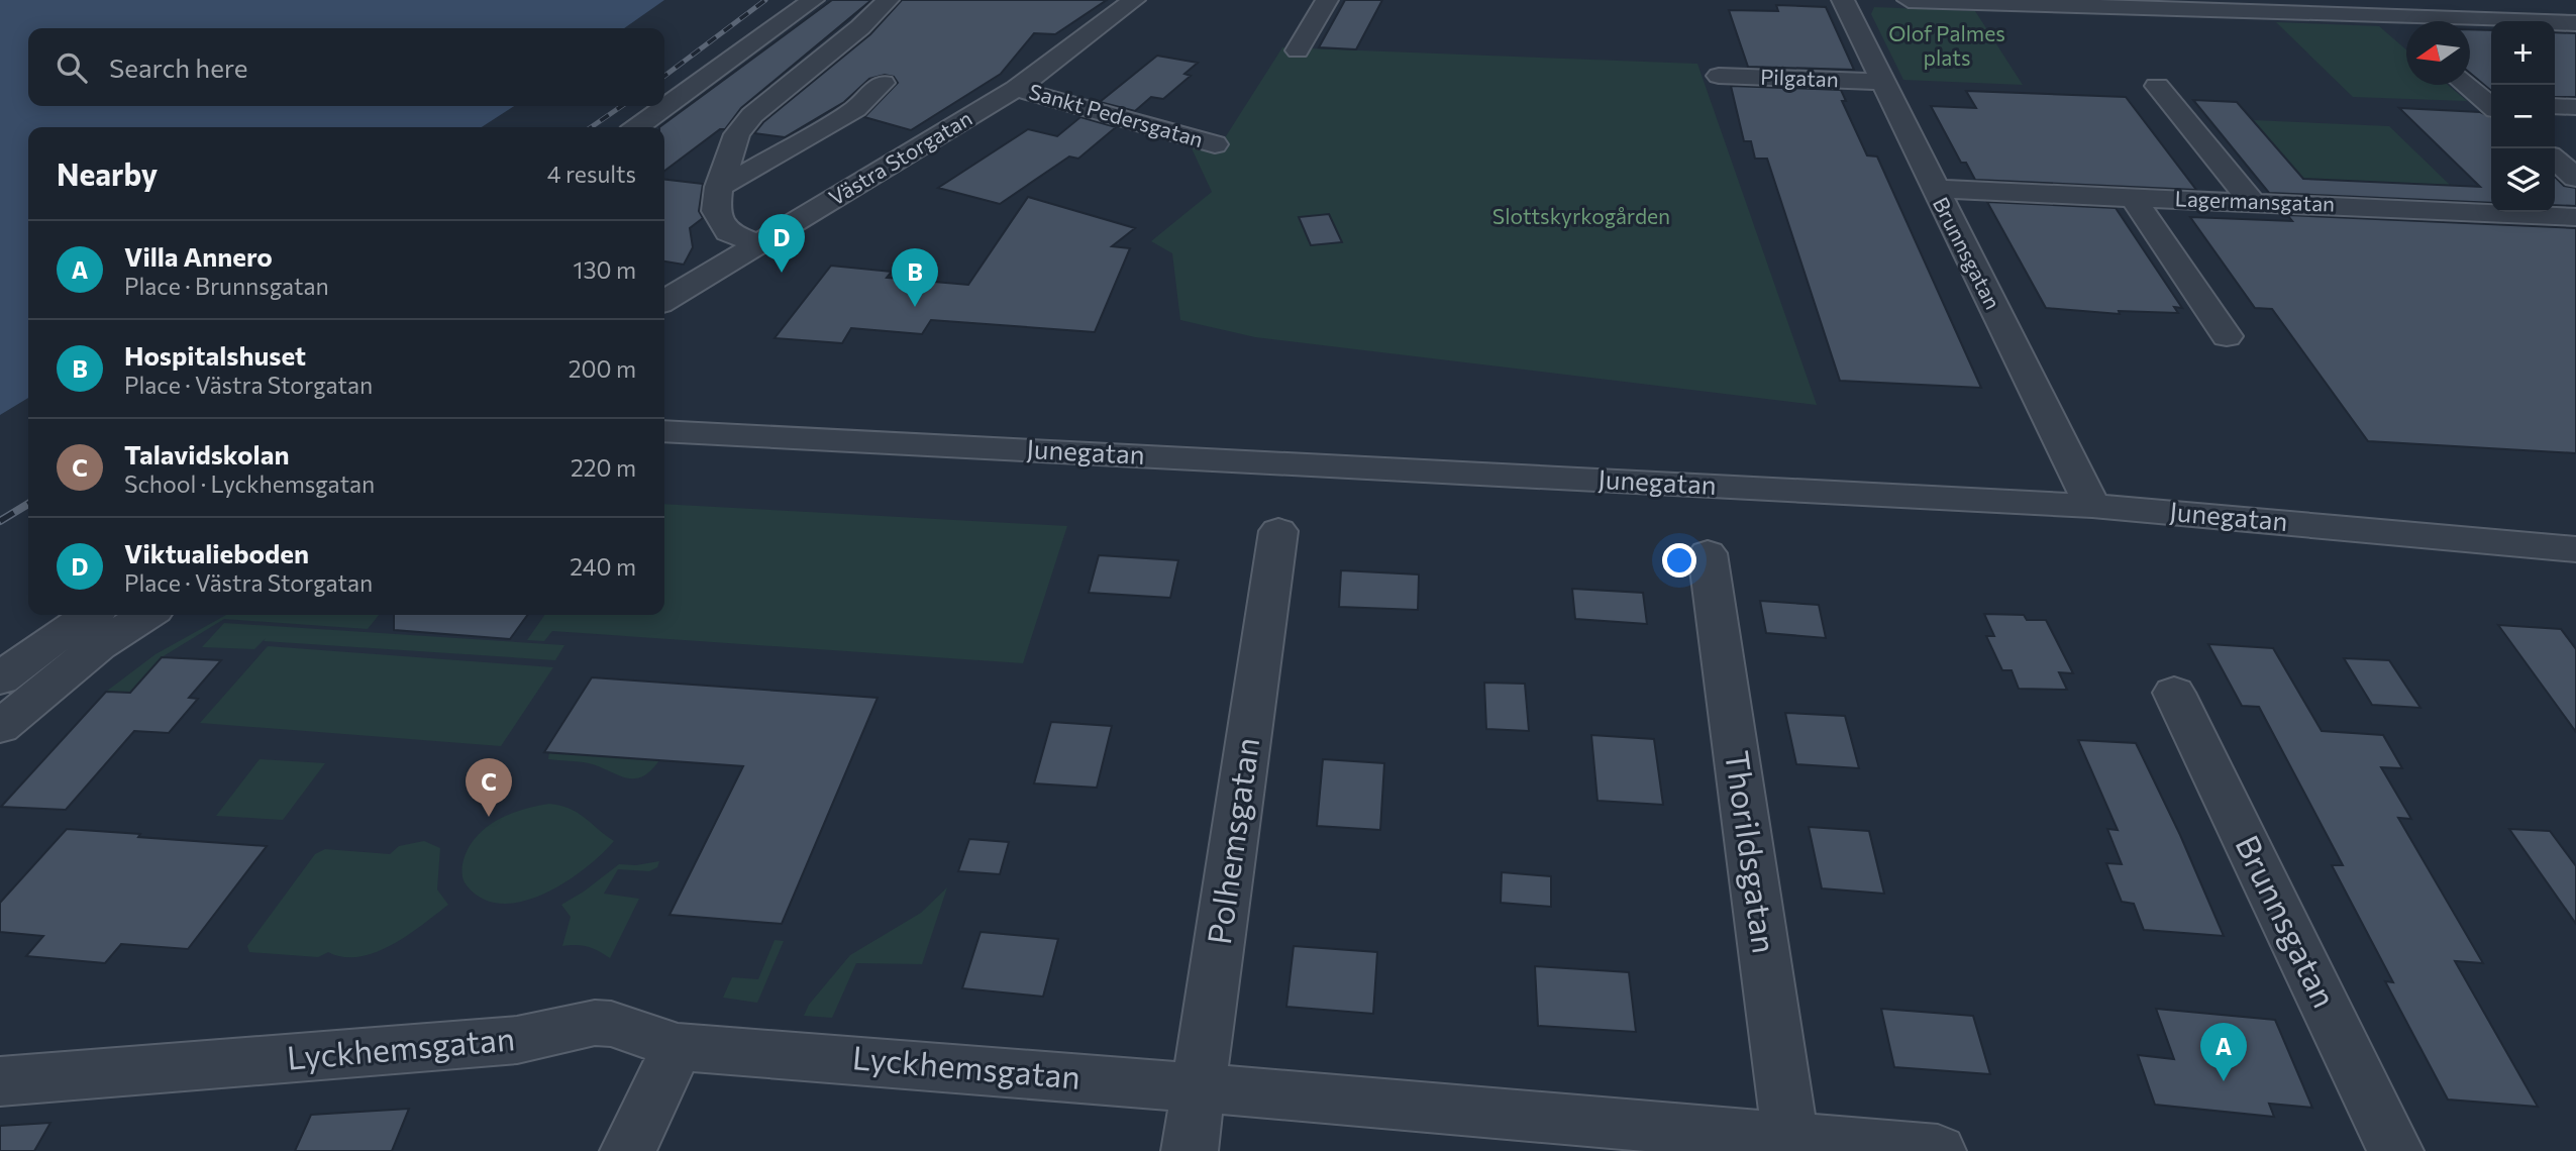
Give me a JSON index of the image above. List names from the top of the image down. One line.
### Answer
{"streets":{"street":["Pilgatan","Sankt Pedersgatan","Västra Storgatan","Lagermansgatan","Brunnsgatan","Junegatan","Polhemsgatan","Thorildsgatan","Lyckhemsgatan"]},"crossings":[["Pilgatan","Brunnsgatan"],["Sankt Pedersgatan","Västra Storgatan"],["Lagermansgatan","Brunnsgatan"],["Brunnsgatan","Junegatan"],["Polhemsgatan","Lyckhemsgatan"],["Thorildsgatan","Lyckhemsgatan"]],"parks":["Olof Palmes plats","Slottskyrkogården"],"north":"left","page":{"map_buttons":["+","−"],"search":"Search here","heading":["Nearby","4 results"],"pins":["D","B","C","A"],"list":[{"mark":"A","name":"Villa Annero","note":"Place · Brunnsgatan","value":"130 m"},{"mark":"B","name":"Hospitalshuset","note":"Place · Västra Storgatan","value":"200 m"},{"mark":"C","name":"Talavidskolan","note":"School · Lyckhemsgatan","value":"220 m"},{"mark":"D","name":"Viktualieboden","note":"Place · Västra Storgatan","value":"240 m"}]}}
